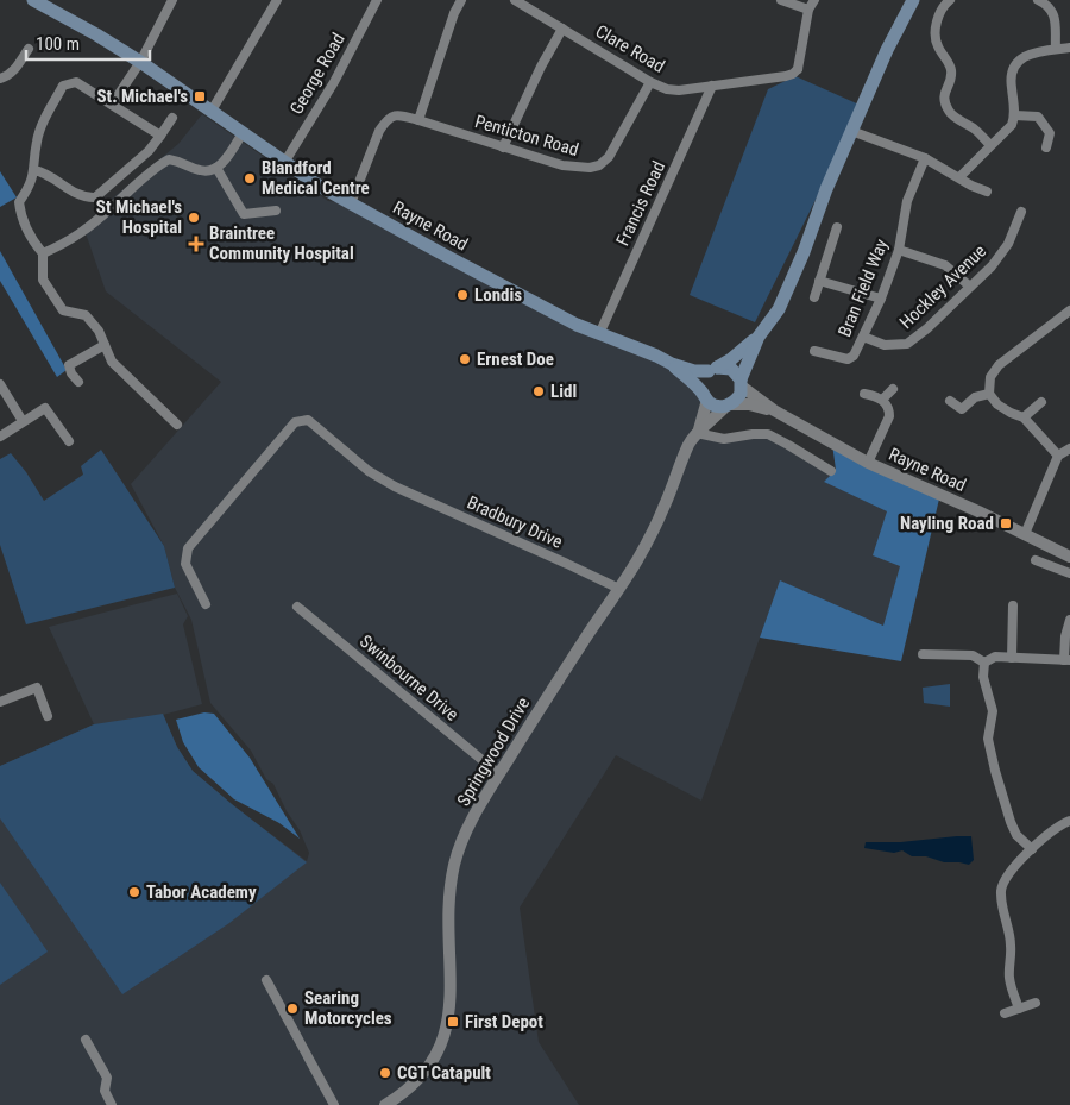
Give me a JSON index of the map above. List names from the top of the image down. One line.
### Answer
{"streets":{"main road":["Rayne Road"],"street":["Clare Road","George Road","Penticton Road","Francis Road","Hockley Avenue","Bran Field Way","Bradbury Drive","Swinbourne Drive","Springwood Drive"]},"crossings":[["Clare Road","Penticton Road"],["Clare Road","Francis Road"],["George Road","Rayne Road"],["Penticton Road","Rayne Road"],["Francis Road","Rayne Road"],["Rayne Road","Springwood Drive"],["Hockley Avenue","Bran Field Way"],["Bradbury Drive","Springwood Drive"],["Swinbourne Drive","Springwood Drive"]],"places":{"transit":["St. Michael's","Nayling Road","First Depot"],"other":["Blandford Medical Centre","St Michael's Hospital","Londis","Ernest Doe","Lidl","Tabor Academy","Searing Motorcycles","CGT Catapult"],"health":["Braintree Community Hospital"]},"scale_bar":"100 m"}
